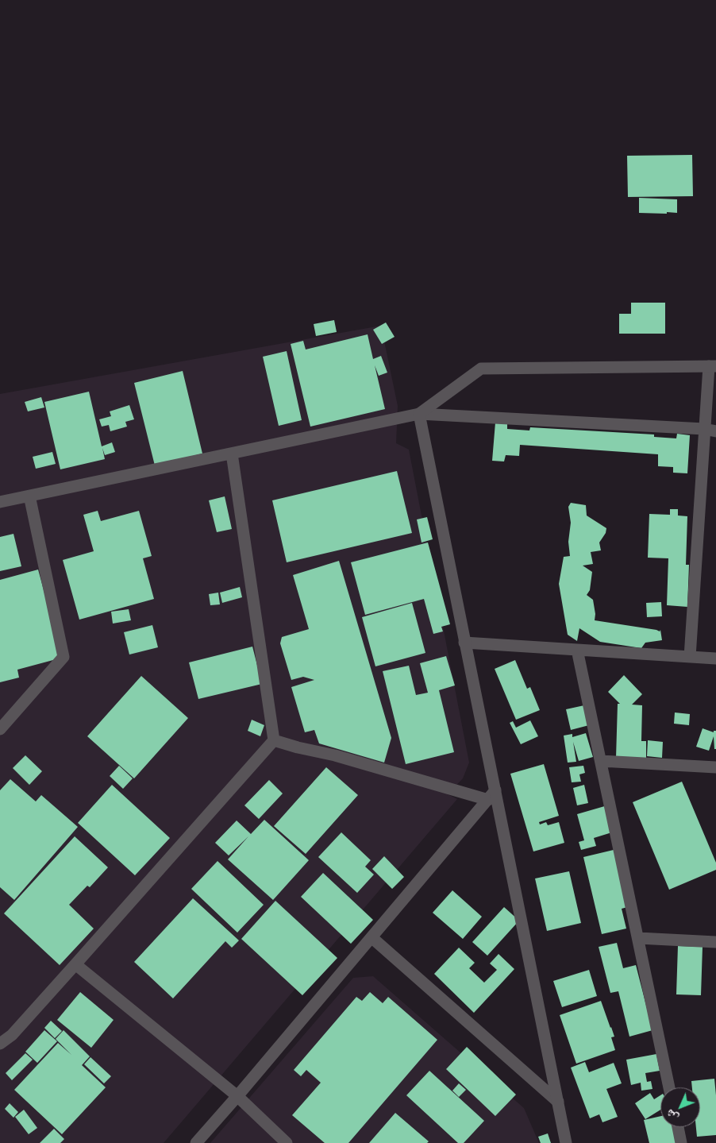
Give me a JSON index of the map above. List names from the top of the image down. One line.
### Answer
{"north":"bottom left"}
